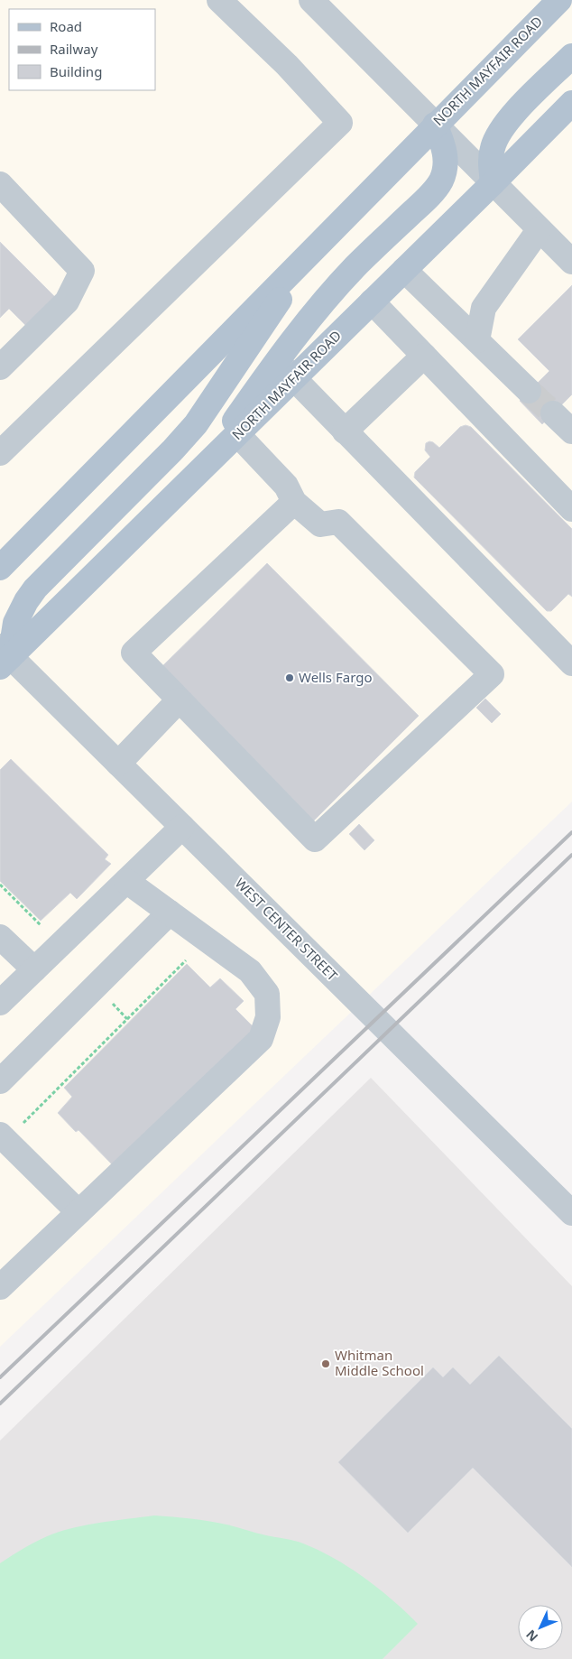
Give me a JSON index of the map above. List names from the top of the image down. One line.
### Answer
{"streets":{"main road":["NORTH MAYFAIR ROAD"],"street":["WEST CENTER STREET"]},"crossings":[["NORTH MAYFAIR ROAD","WEST CENTER STREET"]],"places":["Wells Fargo","Whitman Middle School"],"legend":["Road","Railway","Building"],"north":"bottom left"}
